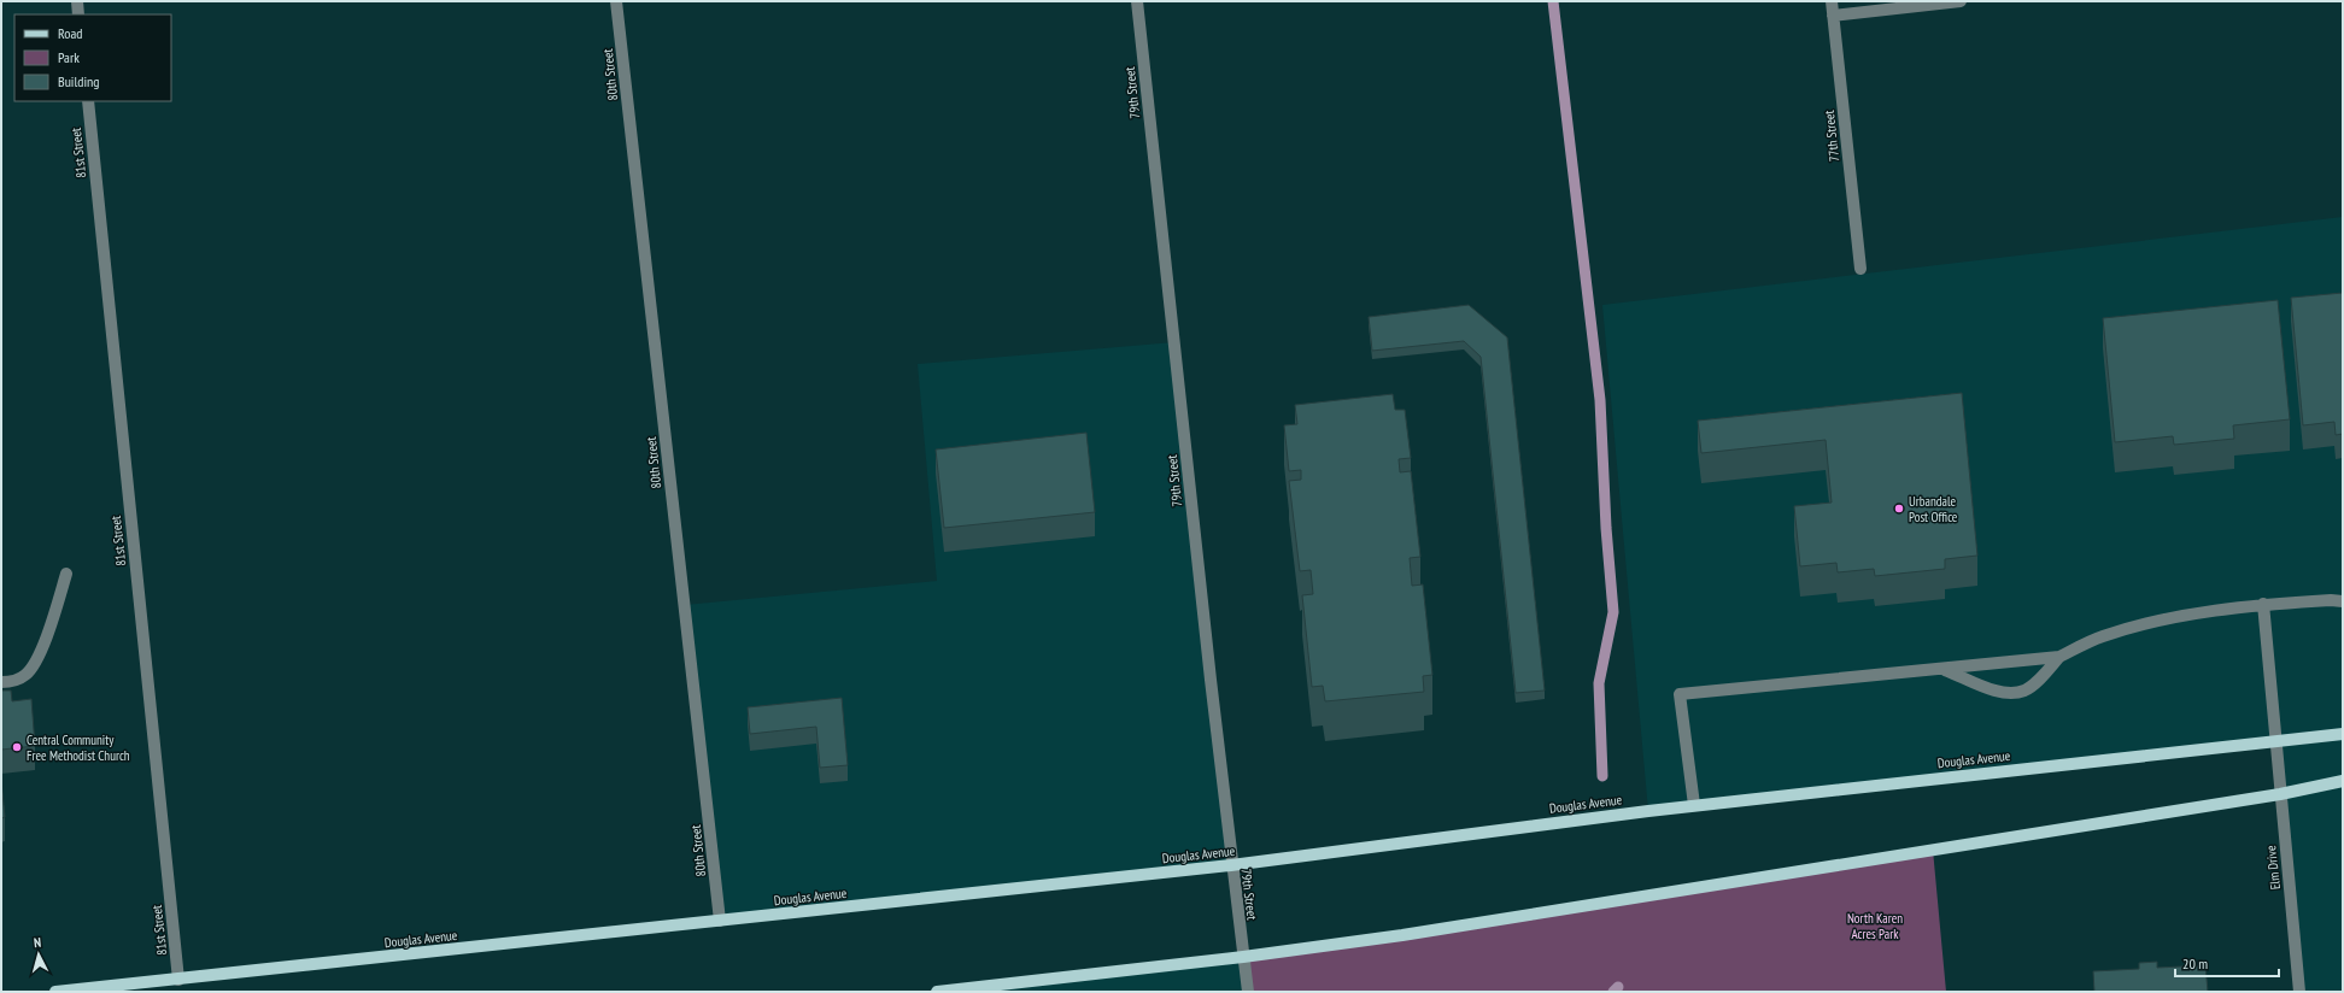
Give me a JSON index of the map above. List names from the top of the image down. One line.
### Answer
{"streets":{"main road":["Douglas Avenue"],"street":["80th Street","79th Street","77th Street","81st Street","Elm Drive"]},"crossings":[["80th Street","Douglas Avenue"],["79th Street","Douglas Avenue"],["81st Street","Douglas Avenue"],["Douglas Avenue","Elm Drive"]],"parks":["North Karen Acres Park"],"places":["Urbandale Post Office","Central Community Free Methodist Church"],"legend":["Road","Park","Building"],"scale_bar":"20 m","north":"top"}
